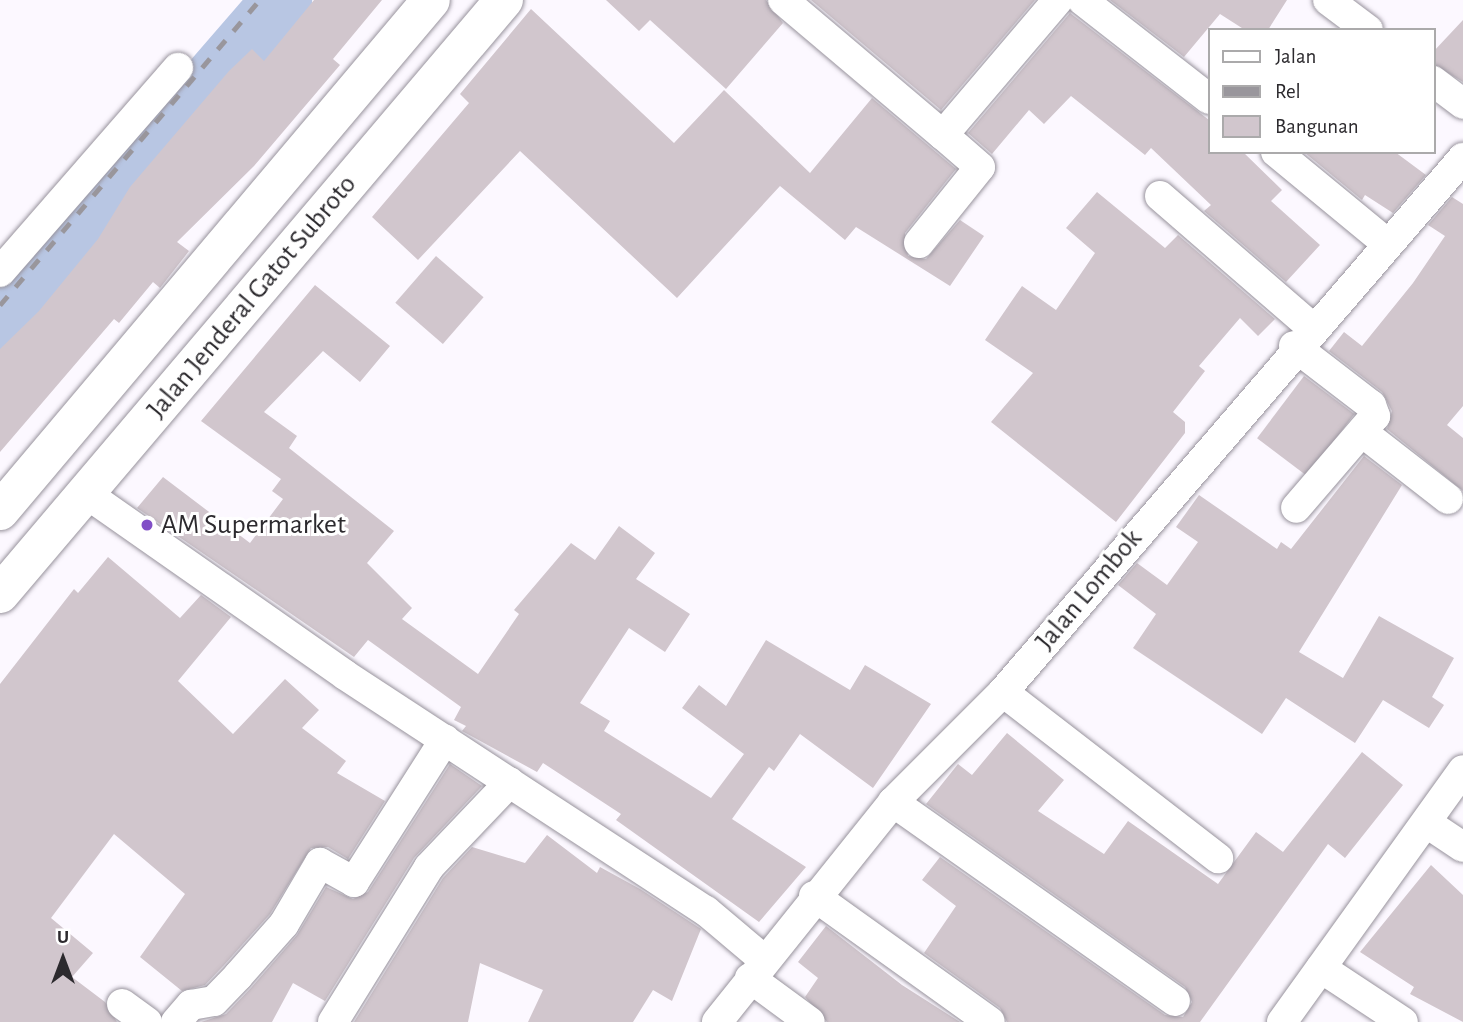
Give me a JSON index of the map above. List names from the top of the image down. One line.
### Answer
{"streets":{"main road":["Jalan Jenderal Gatot Subroto"],"street":["Jalan Lombok"]},"places":["AM Supermarket"],"legend":["Jalan","Rel","Bangunan"],"north":"top"}
